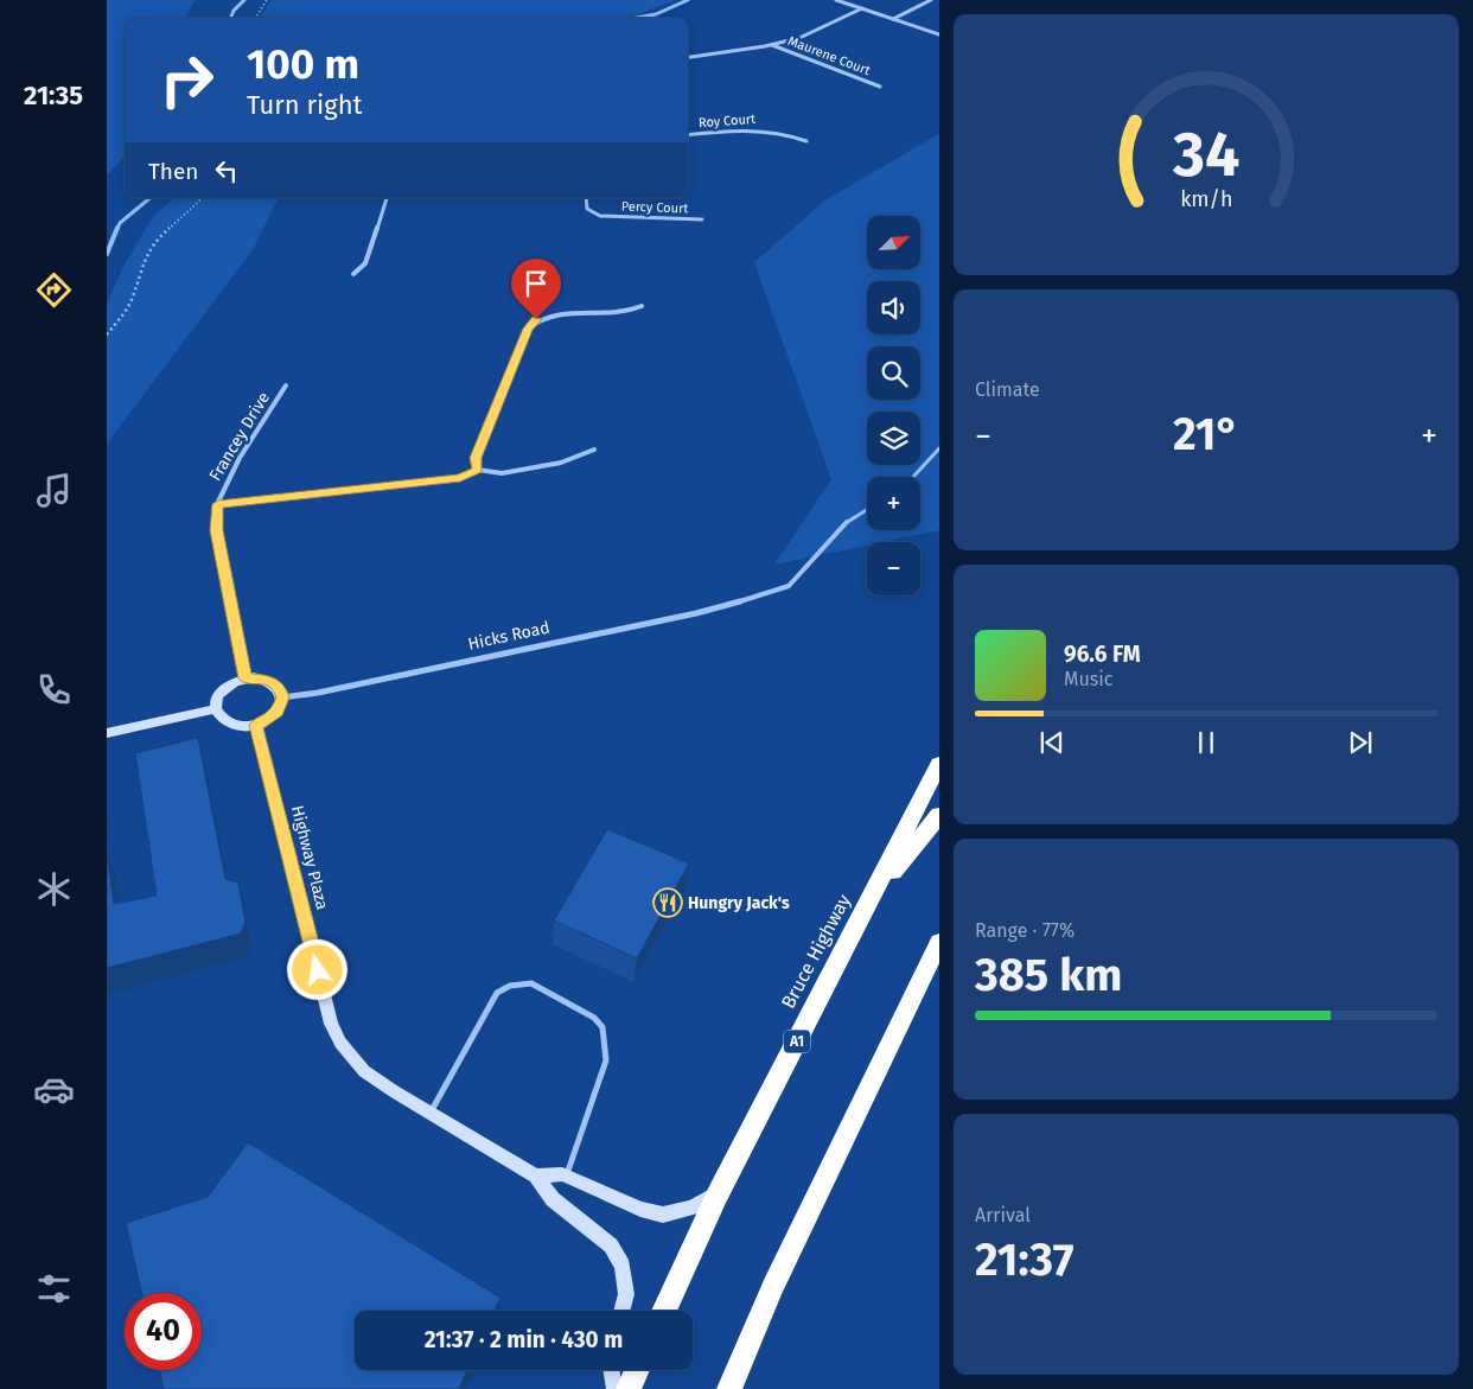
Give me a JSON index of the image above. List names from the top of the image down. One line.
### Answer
{"streets":{"highway":["Bruce Highway","A1"],"street":["Maurene Court","Roy Court","Percy Court","Francey Drive","Hicks Road","Highway Plaza"]},"crossings":[["Francey Drive","Hicks Road"],["Francey Drive","Highway Plaza"],["Hicks Road","Highway Plaza"]],"places":{"restaurant":["Hungry Jack's"]},"north":"top right","page":{"tabs":"21:35","turn":["100 m","Turn right"],"then":"Then","map_buttons":["+","−"],"tile":["Climate",["Range · 77%","385 km"],["Arrival","21:37"]],"heat":["−","21°","+"],"song":["96.6 FM","Music"],"limit":"40","trip":"21:37 · 2 min · 430 m","gauge":["34","km/h"]}}
